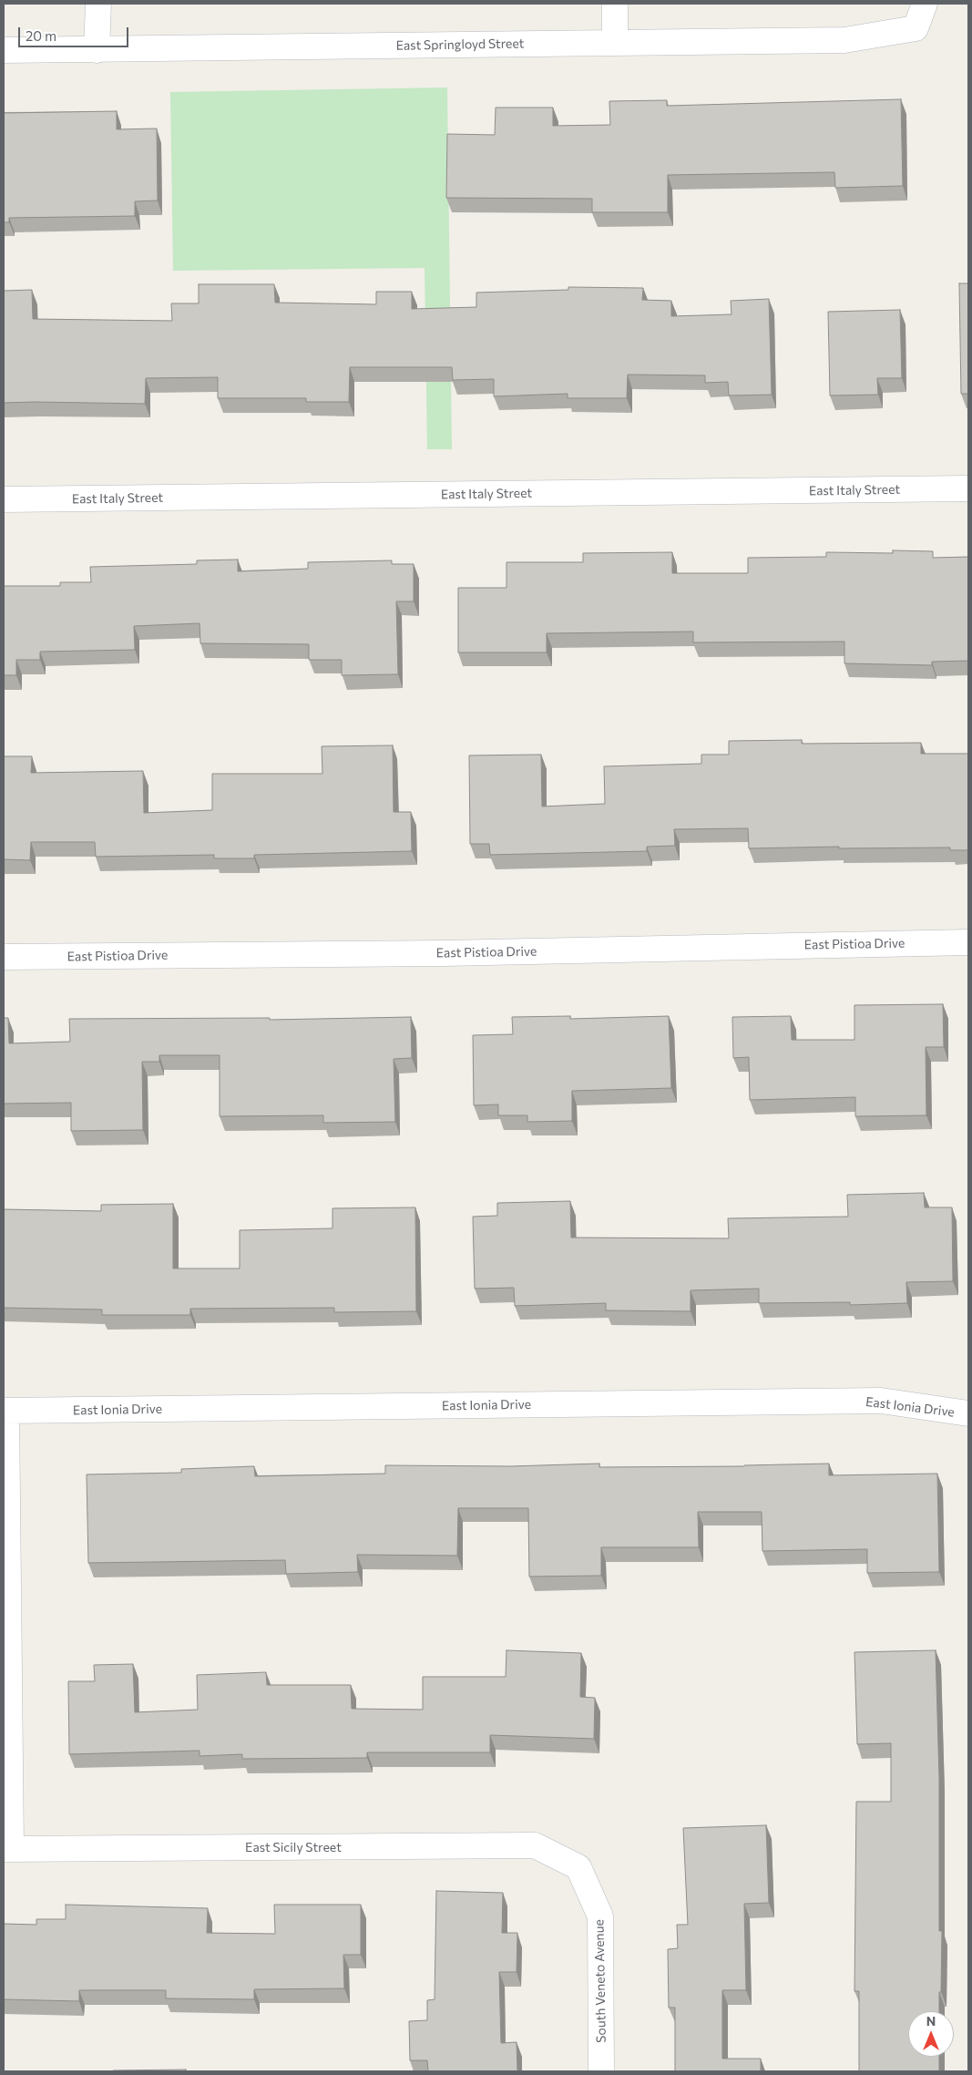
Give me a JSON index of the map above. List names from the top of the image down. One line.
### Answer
{"streets":{"street":["East Springloyd Street","East Italy Street","East Pistioa Drive","East Ionia Drive","East Sicily Street","South Veneto Avenue"]},"crossings":[["East Sicily Street","South Veneto Avenue"]],"scale_bar":"20 m","north":"top"}
